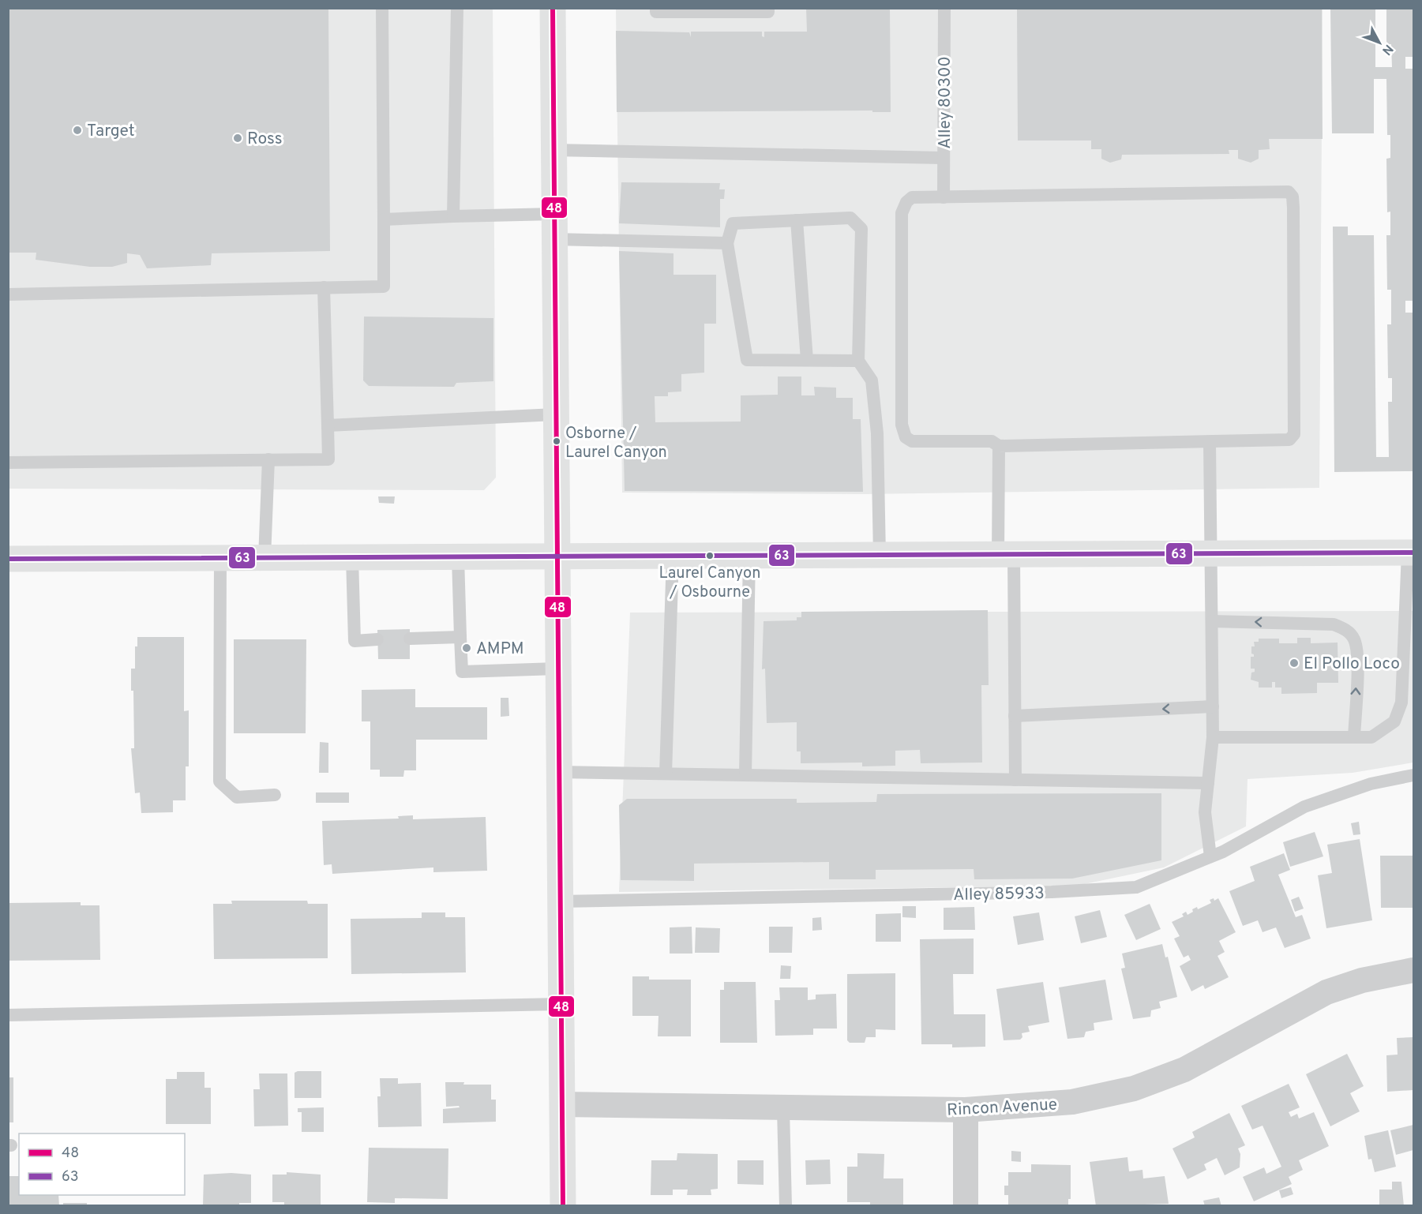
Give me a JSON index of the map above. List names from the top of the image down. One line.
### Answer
{"streets":{"street":["Rincon Avenue"],"lane":["Alley 80300","Alley 85933"]},"places":["Target","Ross","Osborne / Laurel Canyon","Laurel Canyon / Osbourne","AMPM","El Pollo Loco"],"lines":["transit line 48","transit line 63"],"legend":["48","63"],"north":"bottom right"}
